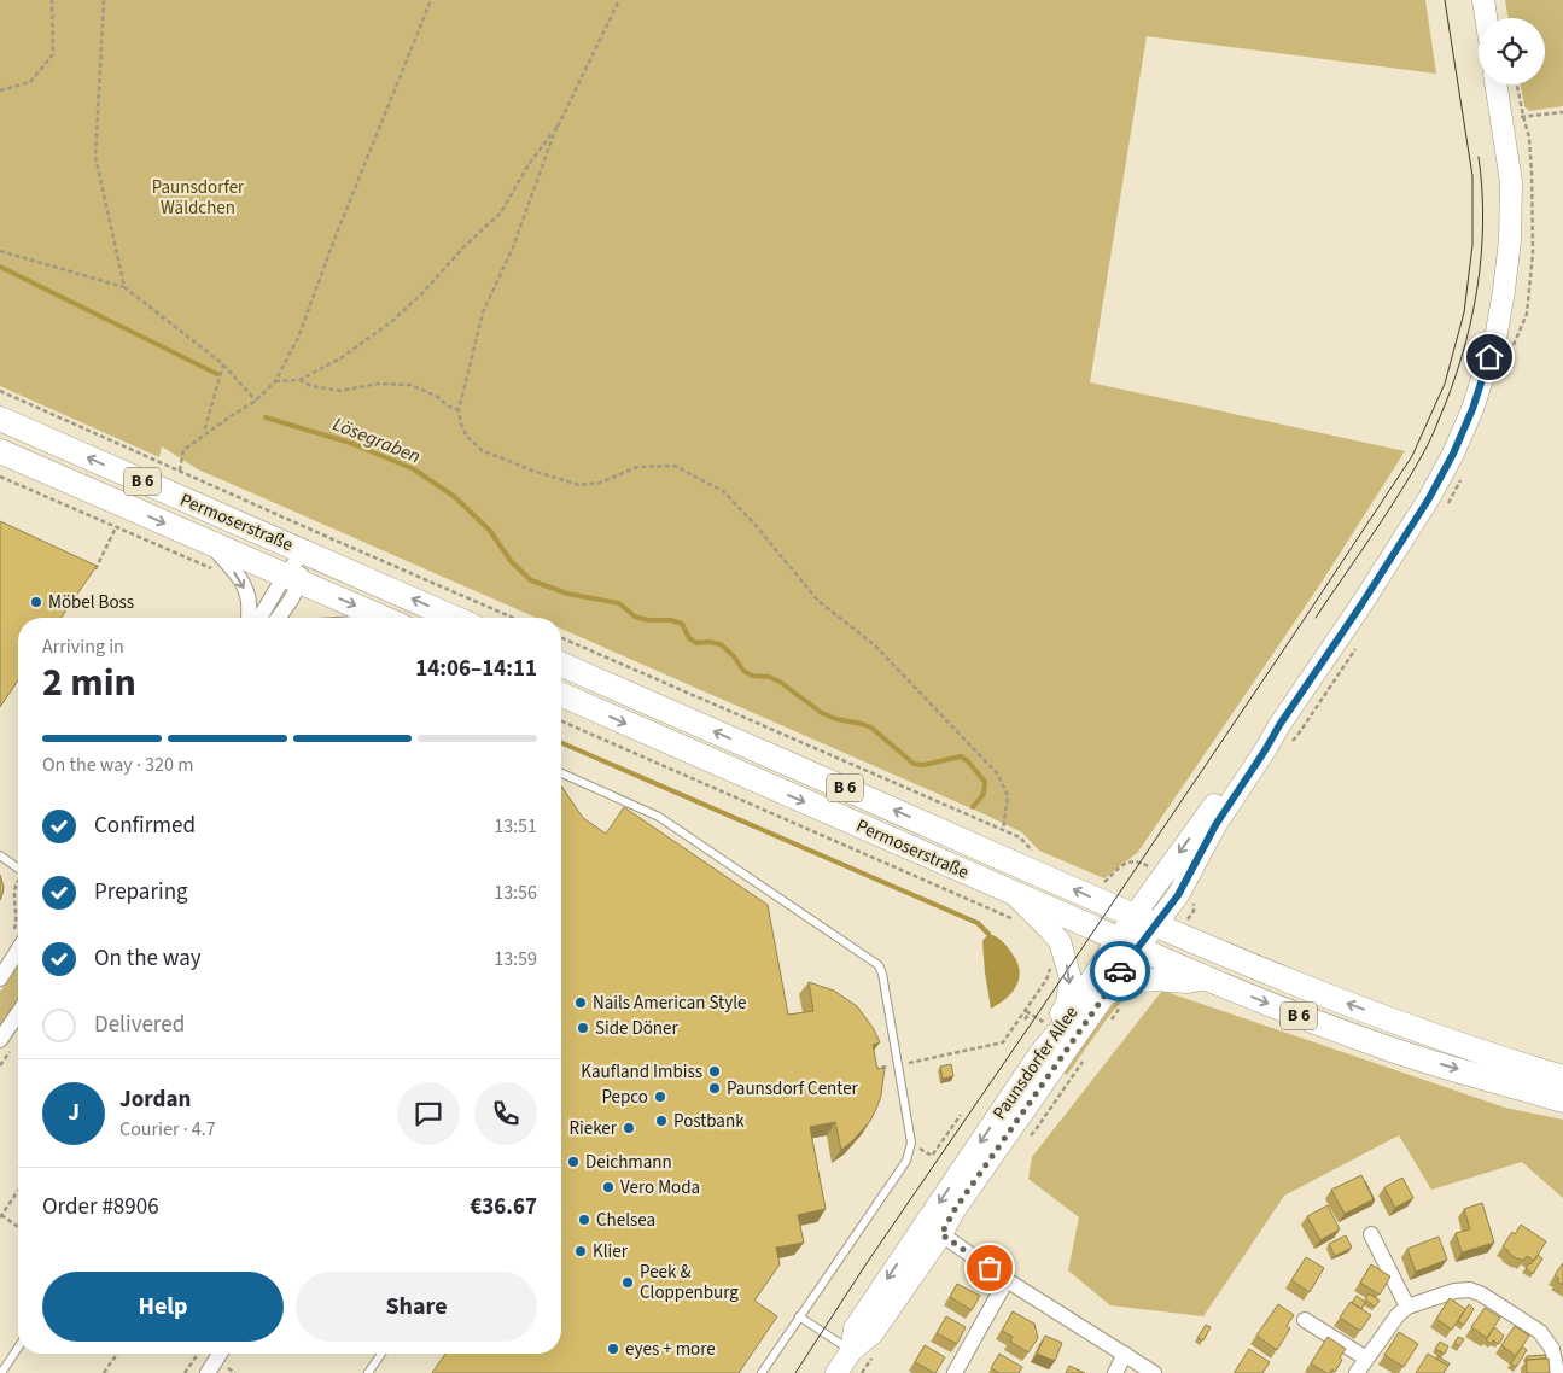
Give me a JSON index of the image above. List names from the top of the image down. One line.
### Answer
{"streets":{"main road":["B 6","Permoserstraße","Paunsdorfer Allee"]},"crossings":[["B 6","Permoserstraße"],["B 6","Paunsdorfer Allee"],["Permoserstraße","Paunsdorfer Allee"]],"water":["Lösegraben"],"parks":["Paunsdorfer Wäldchen"],"places":["Möbel Boss","Nails American Style","Side Döner","Kaufland Imbiss","Paunsdorf Center","Pepco","Postbank","Rieker","Deichmann","Vero Moda","Chelsea","Klier","Peek & Cloppenburg","eyes + more"],"page":{"heading":["2 min","Arriving in","14:06–14:11"],"panel":["Jordan","Courier · 4.7","Order #8906","€36.67"],"bar":"On the way · 320 m","list":[["Confirmed","13:51"],["Preparing","13:56"],["On the way","13:59"],"Delivered"],"round":"J","buttons":["Help","Share"]}}
